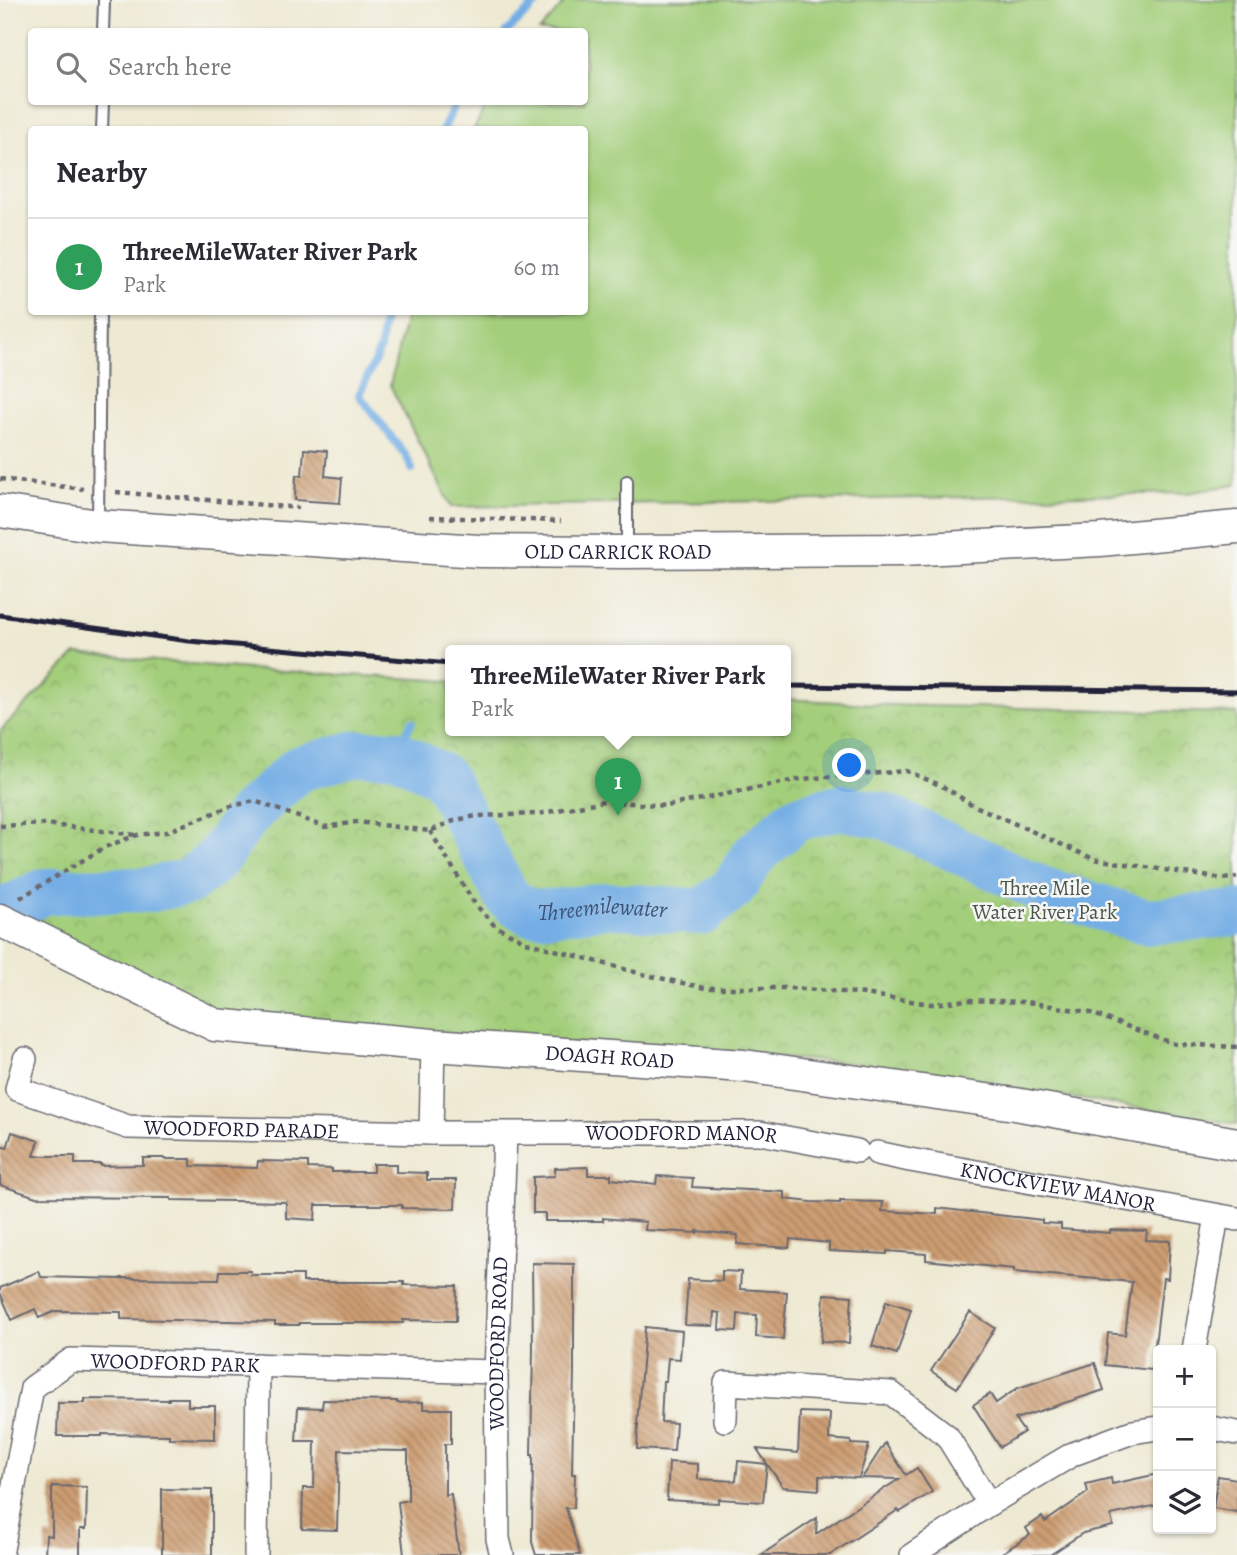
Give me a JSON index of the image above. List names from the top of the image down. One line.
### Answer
{"streets":{"main road":["OLD CARRICK ROAD","DOAGH ROAD"],"street":["WOODFORD PARADE","WOODFORD MANOR","KNOCKVIEW MANOR","WOODFORD ROAD","WOODFORD PARK"]},"crossings":[["WOODFORD PARADE","WOODFORD MANOR"],["WOODFORD PARADE","WOODFORD ROAD"],["WOODFORD MANOR","KNOCKVIEW MANOR"],["WOODFORD MANOR","WOODFORD ROAD"],["WOODFORD ROAD","WOODFORD PARK"]],"water":["Threemilewater"],"parks":["Three Mile Water River Park"],"page":{"search":"Search here","heading":"Nearby","list":[{"mark":"1","name":"ThreeMileWater River Park","note":"Park","value":"60 m"}],"popup":["ThreeMileWater River Park","Park"],"pins":"1","map_buttons":["+","−"]}}
